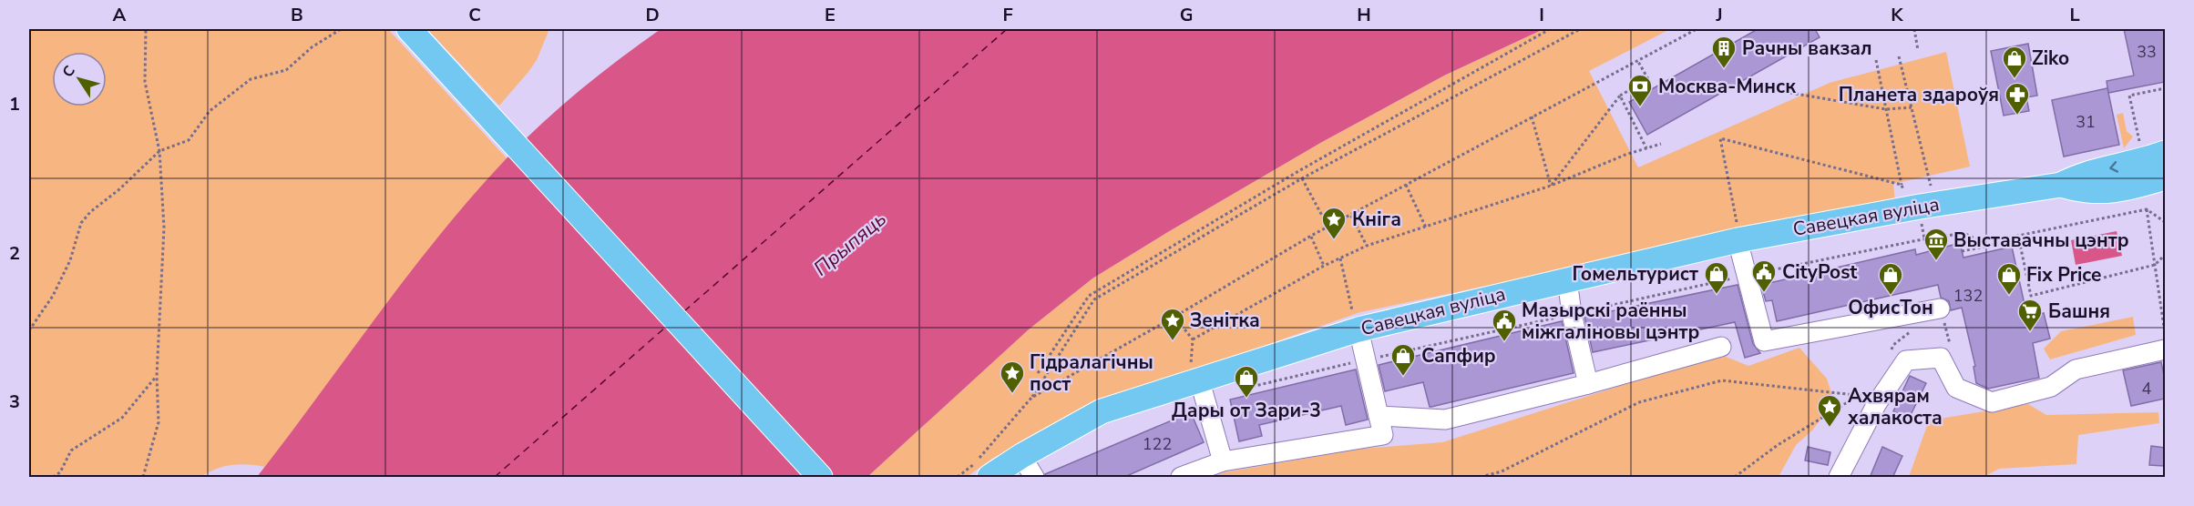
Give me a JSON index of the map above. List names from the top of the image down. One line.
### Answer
{"streets":{"main road":["Савецкая вуліца"]},"water":["Прыпяць"],"places":{"building":["Рачны вакзал"],"shop":["Ziko","Гомельтурист","ОфисТон","Fix Price","Сапфир","Дары от Зари-3"],"bank":["Москва-Минск"],"pharmacy":["Планета здароўя"],"place":["Кніга","Зенітка","Гідралагічны пост","Ахвярам халакоста"],"museum":["Выставачны цэнтр"],"public building":["CityPost","Мазырскі раённы міжгаліновы цэнтр"],"supermarket":["Башня"]},"house_numbers":["33","31","132","4","122"],"north":"top left","grid":{"columns":["A","B","C","D","E","F","G","H","I","J","K","L"],"rows":["1","2","3"]}}
